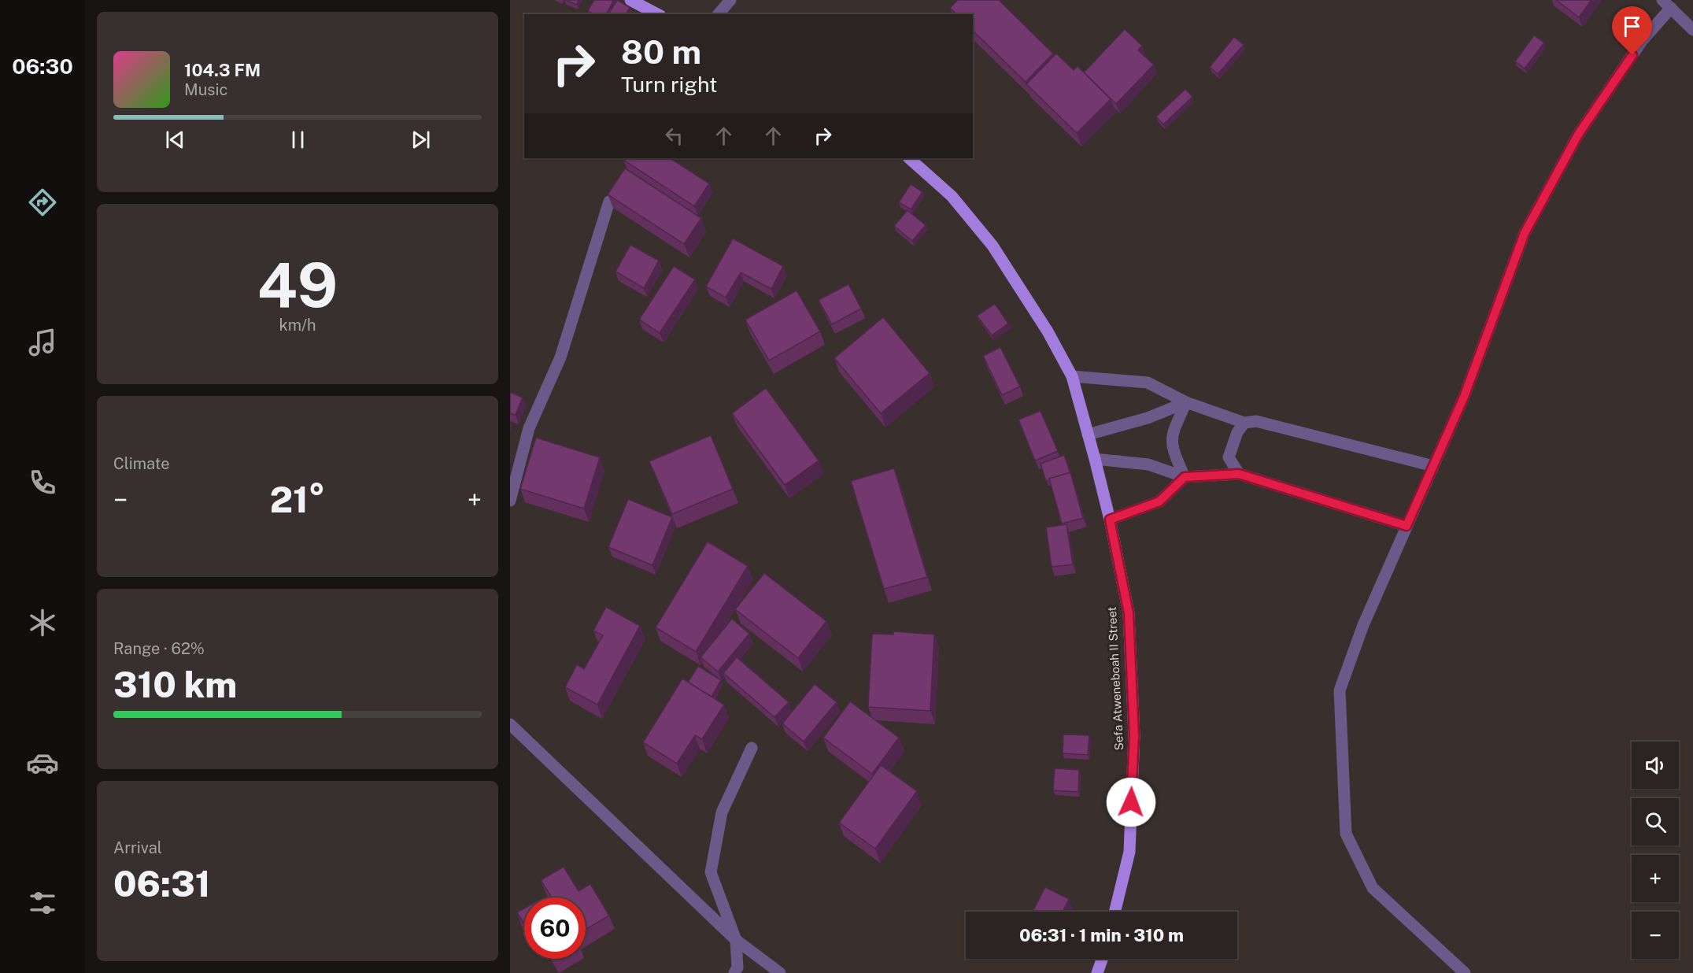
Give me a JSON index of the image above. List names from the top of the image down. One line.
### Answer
{"streets":{"main road":["Sefa Atweneboah II Street"]},"page":{"tabs":"06:30","turn":["80 m","Turn right"],"song":["104.3 FM","Music"],"tile":[["49","km/h"],"Climate",["Range · 62%","310 km"],["Arrival","06:31"]],"heat":["−","21°","+"],"map_buttons":["+","−"],"limit":"60","trip":"06:31 · 1 min · 310 m"}}
